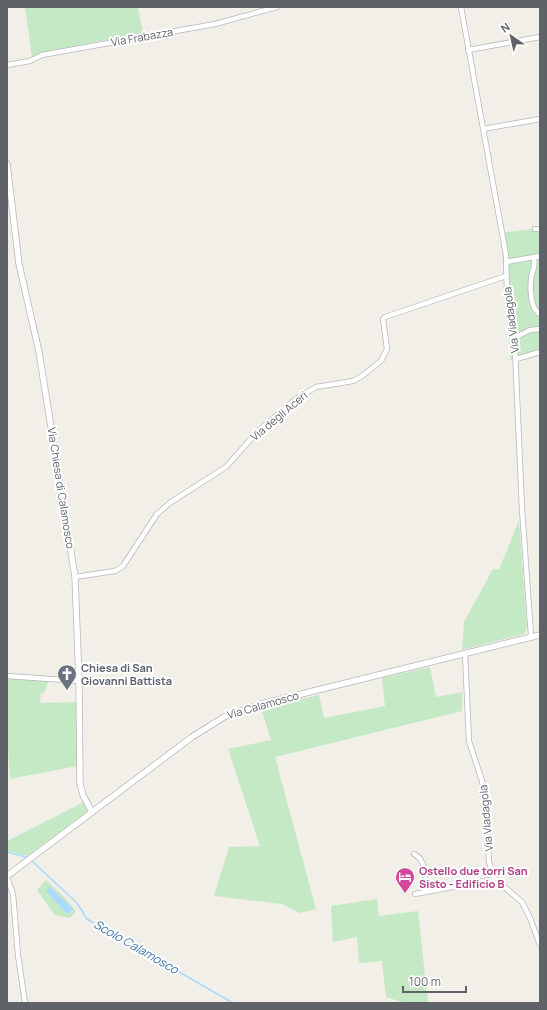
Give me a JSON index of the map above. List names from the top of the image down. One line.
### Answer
{"streets":{"street":["Via Frabazza","Via Viadagola","Via degli Aceri","Via Chiesa di Calamosco","Via Calamosco"]},"crossings":[["Via Viadagola","Via degli Aceri"],["Via Viadagola","Via Calamosco"],["Via degli Aceri","Via Chiesa di Calamosco"],["Via Chiesa di Calamosco","Via Calamosco"]],"water":["Scolo Calamosco"],"places":{"church":["Chiesa di San Giovanni Battista"],"hotel":["Ostello due torri San Sisto - Edificio B"]},"scale_bar":"100 m","north":"top left"}
